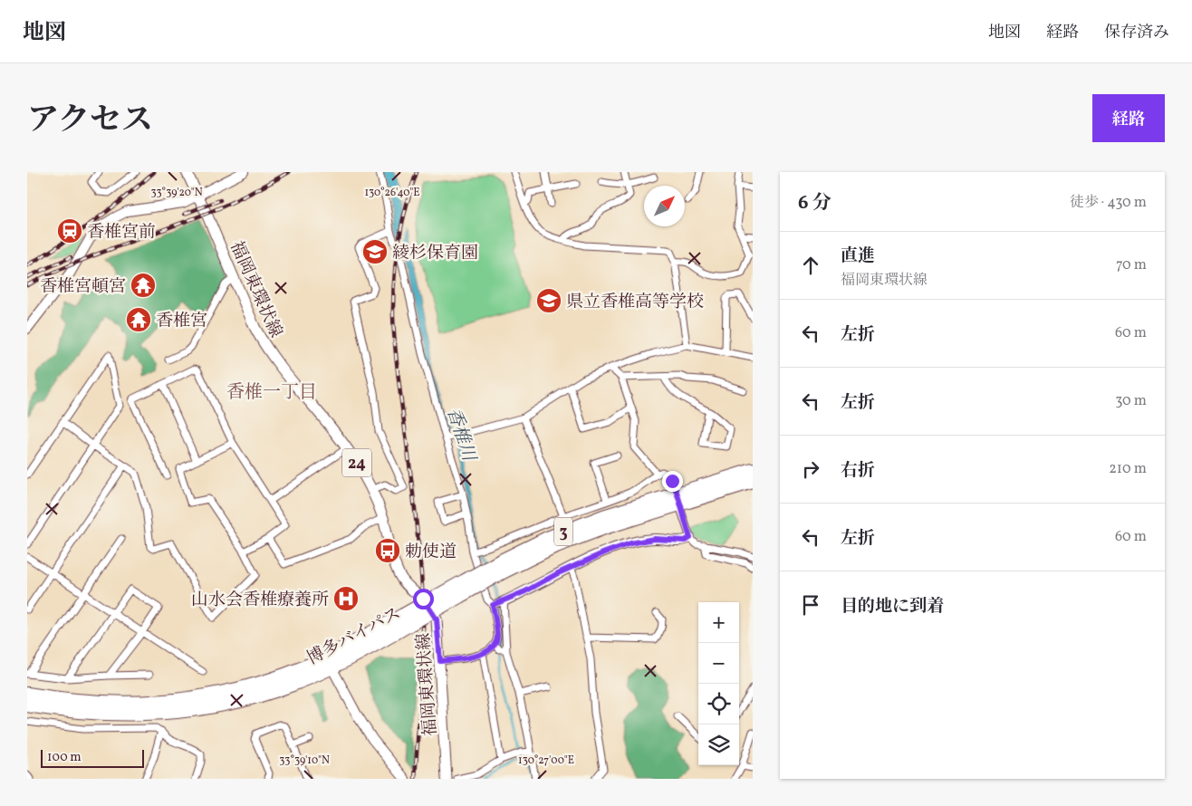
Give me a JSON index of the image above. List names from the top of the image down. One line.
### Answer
{"streets":{"highway":["3","博多バイパス"],"main road":["福岡東環状線","24"]},"districts":["香椎一丁目"],"water":["香椎川"],"places":{"station":["香椎宮前"],"school or university":["綾杉保育園","県立香椎高等学校"],"temple":["香椎宮頓宮","香椎宮"],"bus stop":["勅使道"],"hospital":["山水会香椎療養所"]},"scale_bar":"100 m","north":"top right","page":{"header":"地図","nav":["地図","経路","保存済み"],"title":"アクセス","buttons":"経路","heading":["6 分","徒歩 · 430 m"],"list":[["直進","福岡東環状線","70 m"],["左折","60 m"],["左折","30 m"],["右折","210 m"],["左折","60 m"],"目的地に到着"],"map_buttons":["+","−"],"scale":"100 m"},"coordinates":["130°26'40\"E","33°39'20\"N","33°39'10\"N","130°27'00\"E"]}
